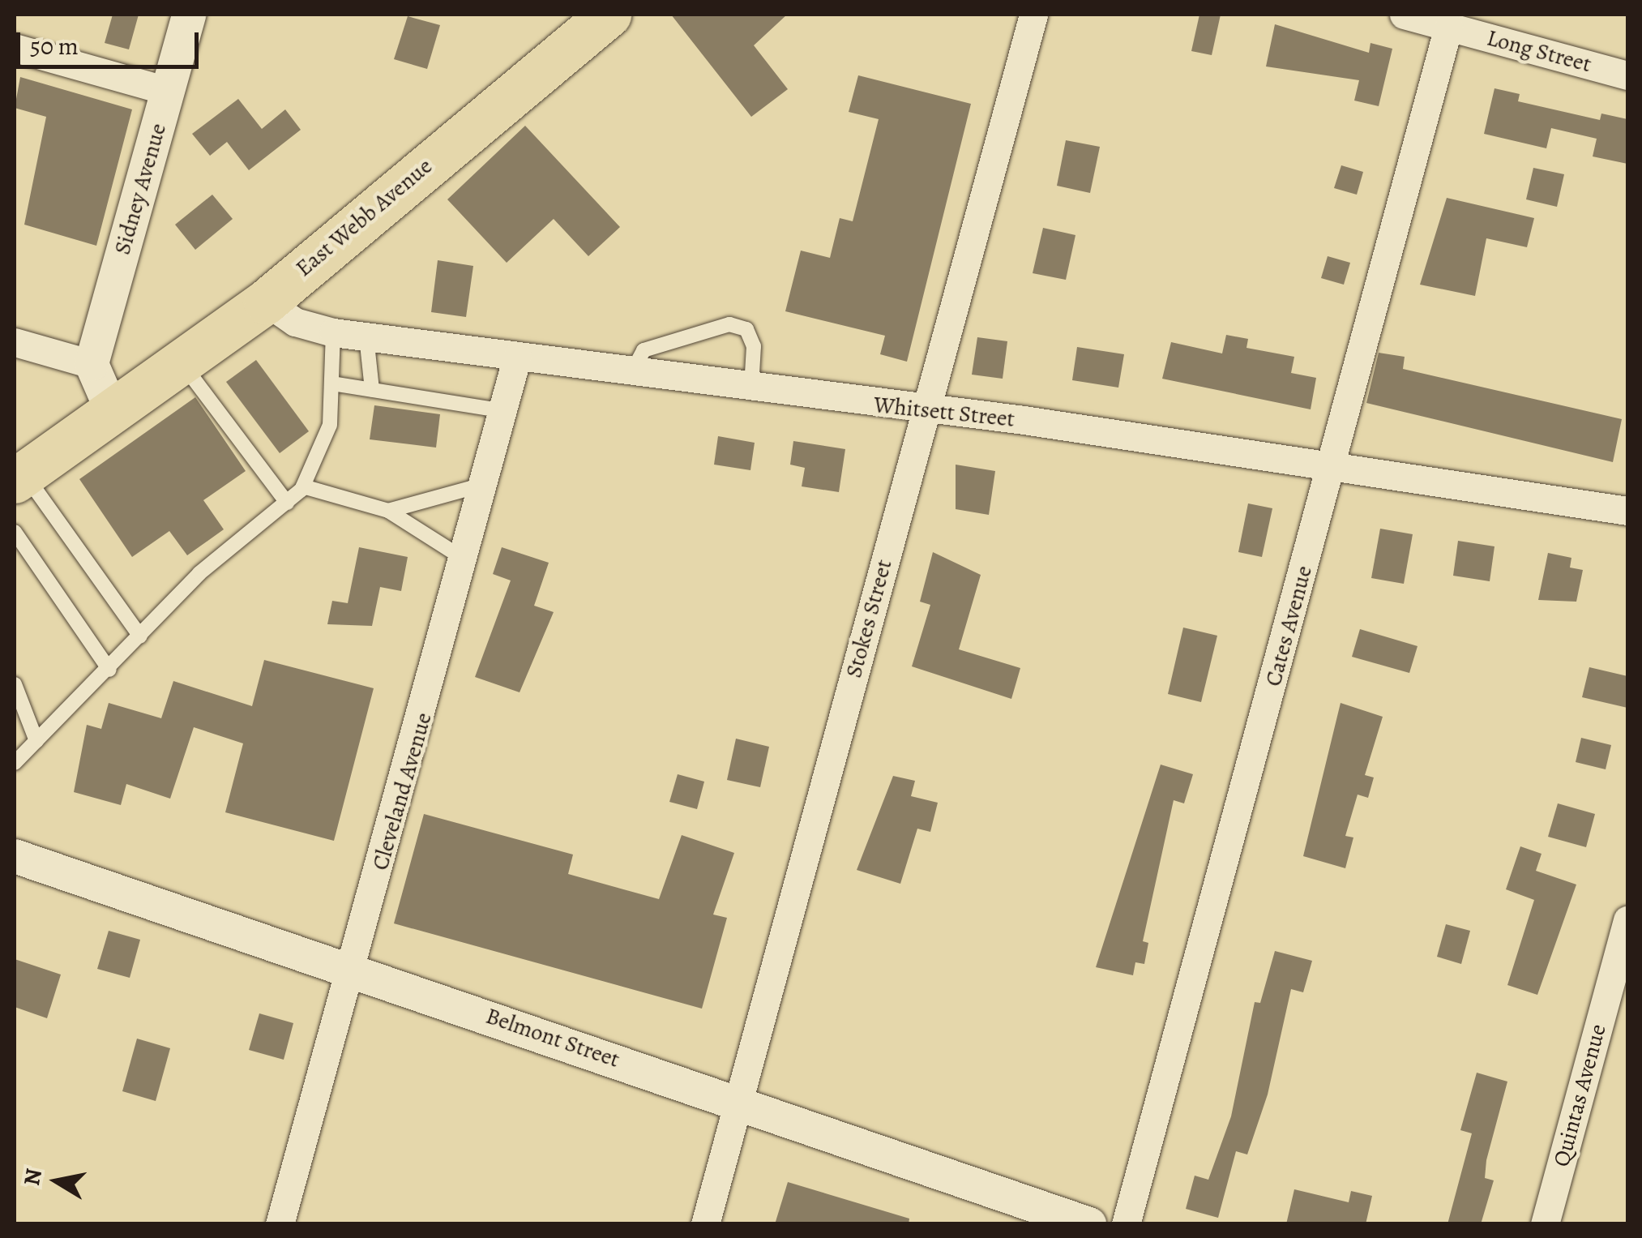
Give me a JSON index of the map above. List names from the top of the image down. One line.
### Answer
{"streets":{"highway":["East Webb Avenue"],"street":["Long Street","Sidney Avenue","Whitsett Street","Stokes Street","Cates Avenue","Cleveland Avenue","Belmont Street","Quintas Avenue"]},"crossings":[["Long Street","Cates Avenue"],["East Webb Avenue","Whitsett Street"],["Whitsett Street","Stokes Street"],["Whitsett Street","Cates Avenue"],["Whitsett Street","Cleveland Avenue"],["Stokes Street","Belmont Street"],["Cleveland Avenue","Belmont Street"]],"scale_bar":"50 m","north":"left"}
